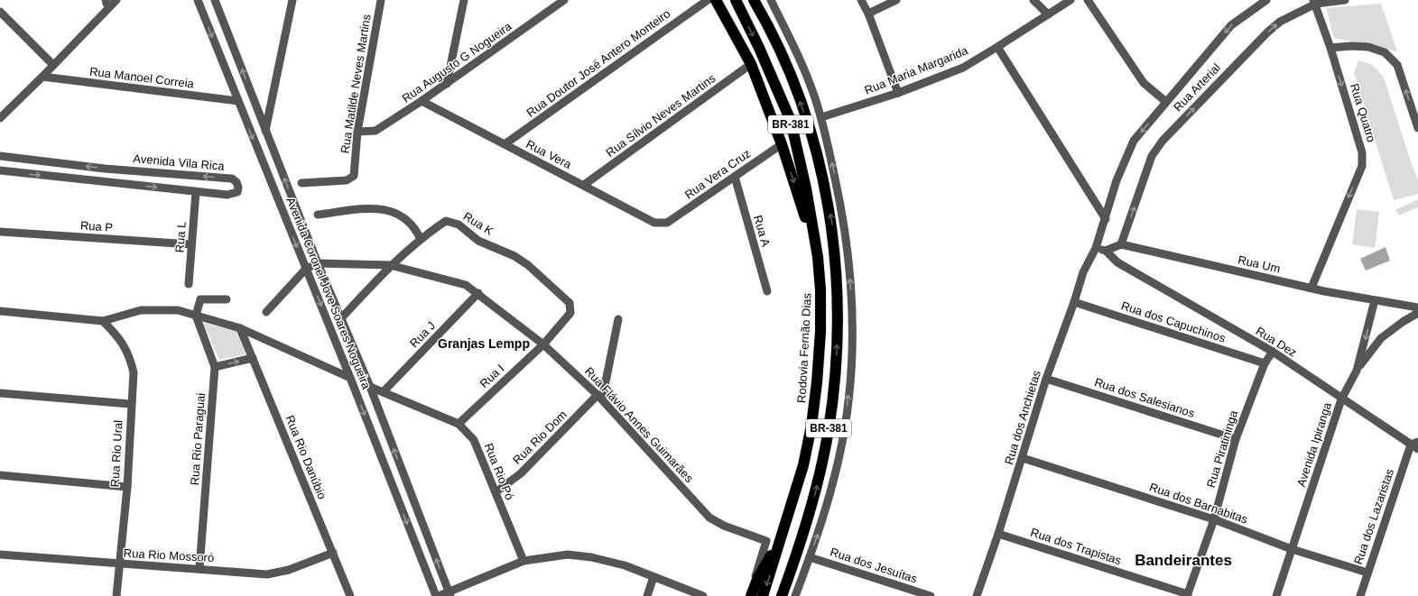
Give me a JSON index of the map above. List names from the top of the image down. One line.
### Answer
{"streets":{"highway":["BR-381","Rodovia Fernão Dias"],"street":["Rua Augusto G Nogueira","Rua Doutor José Antero Monteiro","Rua Maria Margarida","Rua Manoel Correia","Rua Matilde Neves Martins","Rua Arterial","Rua Quatro","Rua Sílvio Neves Martins","Rua Vera","Avenida Vila Rica","Rua Vera Cruz","Rua K","Rua P","Rua A","Rua L","Rua Um","Avenida Coronel Jove Soares Nogueira","Rua dos Capuchinos","Rua J","Rua Dez","Rua I","Rua dos Salesianos","Rua dos Anchietas","Rua Flávio Annes Guimarães","Rua Rio Dom","Rua Rio Paraguai","Avenida Ipiranga","Rua Piratininga","Rua Rio Ural","Rua Rio Danúbio","Rua Rio Pó","Rua dos Barnabitas","Rua dos Lazaristas","Rua dos Trapistas","Rua Rio Mossoró","Rua dos Jesuítas"]},"crossings":[["Rua Augusto G Nogueira","Rua Matilde Neves Martins"],["Rua Augusto G Nogueira","Rua Vera"],["Rua Doutor José Antero Monteiro","Rua Vera"],["Rua Maria Margarida","BR-381"],["Rua Manoel Correia","Avenida Coronel Jove Soares Nogueira"],["Rua Arterial","Rua Quatro"],["Rua Arterial","Rua Um"],["Rua Arterial","Rua dos Anchietas"],["Rua Quatro","Rua Um"],["Rua Sílvio Neves Martins","BR-381"],["Rua Sílvio Neves Martins","Rua Vera"],["BR-381","Rua Vera Cruz"],["BR-381","Rodovia Fernão Dias"],["BR-381","Rua Flávio Annes Guimarães"],["BR-381","Rua dos Jesuítas"],["Rua Vera","Rua Vera Cruz"],["Avenida Vila Rica","Rua L"],["Rua Vera Cruz","Rua A"],["Rua K","Avenida Coronel Jove Soares Nogueira"],["Rua K","Rua I"],["Rua K","Rua Flávio Annes Guimarães"],["Rua P","Rua L"],["Rua Um","Avenida Ipiranga"],["Avenida Coronel Jove Soares Nogueira","Rua Flávio Annes Guimarães"],["Avenida Coronel Jove Soares Nogueira","Rua Rio Pó"],["Rua dos Capuchinos","Rua dos Anchietas"],["Rua dos Capuchinos","Rua Piratininga"],["Rua J","Rua Flávio Annes Guimarães"],["Rua J","Rua Rio Pó"],["Rua Dez","Avenida Ipiranga"],["Rua Dez","Rua Piratininga"],["Rua Dez","Rua dos Lazaristas"],["Rua I","Rua Flávio Annes Guimarães"],["Rua I","Rua Rio Pó"],["Rua dos Salesianos","Rua dos Anchietas"],["Rua dos Salesianos","Rua Piratininga"],["Rua dos Anchietas","Rua dos Barnabitas"],["Rua dos Anchietas","Rua dos Trapistas"],["Rua Flávio Annes Guimarães","Rua Rio Dom"],["Rua Rio Dom","Rua Rio Pó"],["Rua Rio Paraguai","Rua Rio Mossoró"],["Avenida Ipiranga","Rua dos Barnabitas"],["Rua Piratininga","Rua dos Barnabitas"],["Rua Piratininga","Rua dos Trapistas"],["Rua Rio Ural","Rua Rio Mossoró"],["Rua Rio Danúbio","Rua Rio Mossoró"],["Rua dos Barnabitas","Rua dos Lazaristas"]],"one_way":["Rua Quatro"],"districts":["Granjas Lempp","Bandeirantes"]}
